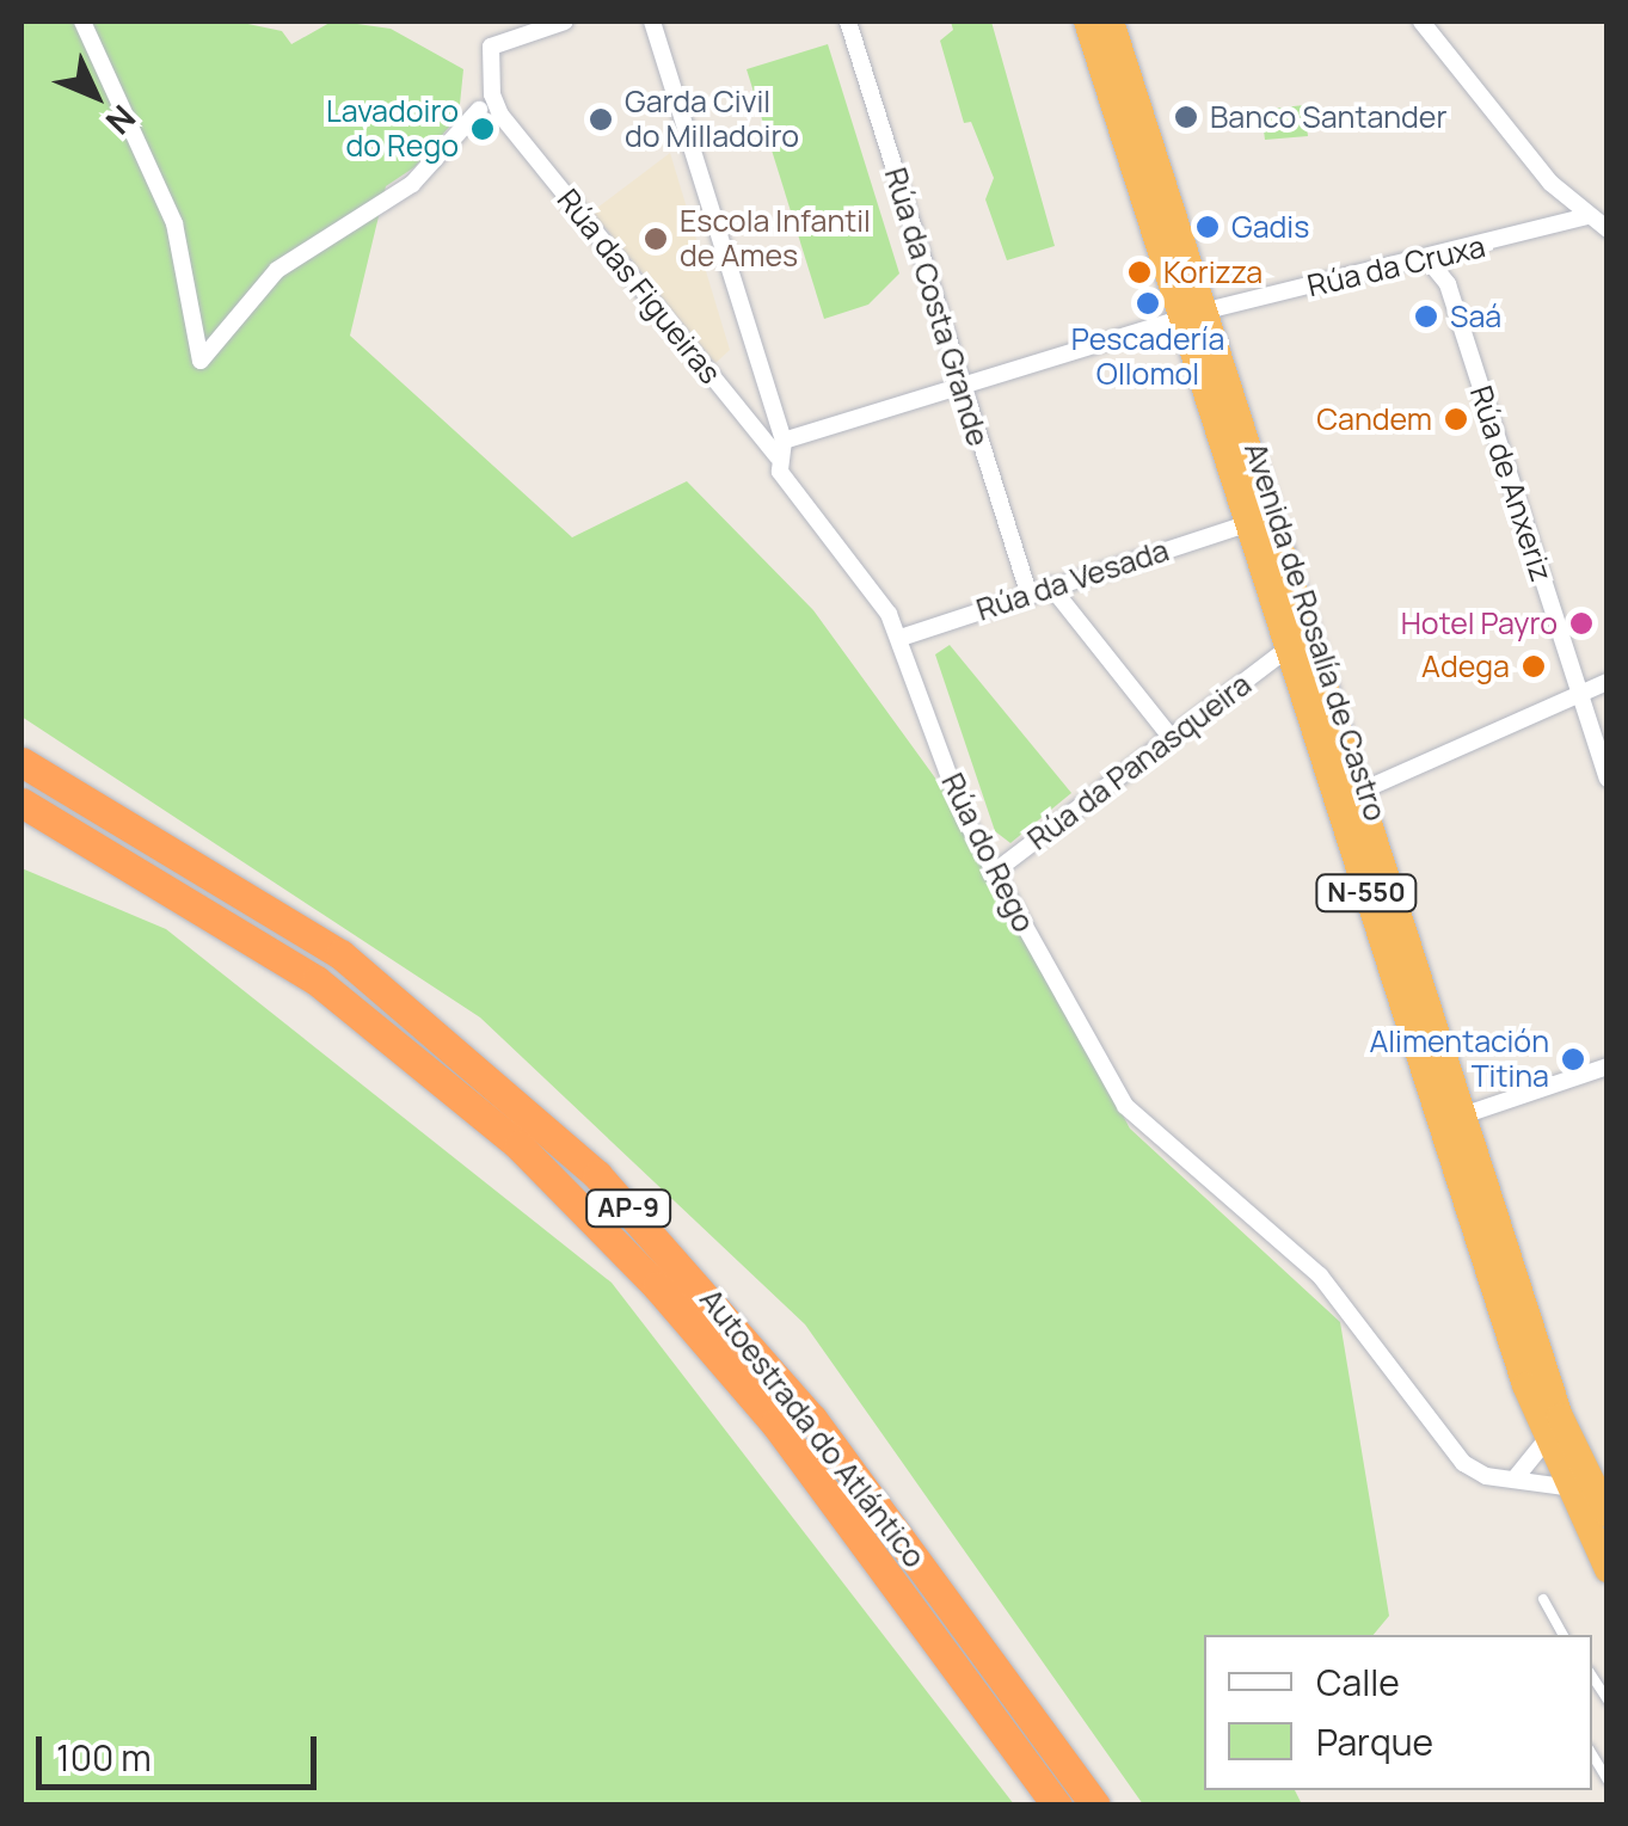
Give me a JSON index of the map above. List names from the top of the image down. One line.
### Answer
{"streets":{"highway":["Avenida de Rosalía de Castro","N-550","AP-9","Autoestrada do Atlántico"],"street":["Rúa da Cruxa","Rúa das Figueiras","Rúa da Costa Grande","Rúa de Anxeriz","Rúa da Vesada","Rúa da Panasqueira","Rúa do Rego"]},"crossings":[["Rúa da Cruxa","Rúa de Anxeriz"],["Rúa da Cruxa","Avenida de Rosalía de Castro"],["Rúa das Figueiras","Rúa do Rego"],["Rúa da Costa Grande","Rúa da Vesada"],["Rúa da Vesada","Avenida de Rosalía de Castro"],["Rúa da Vesada","Rúa do Rego"],["Avenida de Rosalía de Castro","Rúa da Panasqueira"],["Avenida de Rosalía de Castro","Rúa do Rego"],["Avenida de Rosalía de Castro","N-550"],["Rúa da Panasqueira","Rúa do Rego"],["Rúa do Rego","N-550"]],"places":["Banco Santander","Garda Civil do Milladoiro","Lavadoiro do Rego","Gadis","Escola Infantil de Ames","Korizza","Pescadería Ollomol","Saá","Candem","Hotel Payro","Adega","Alimentación Titina"],"legend":["Calle","Parque"],"scale_bar":"100 m","north":"bottom right"}
